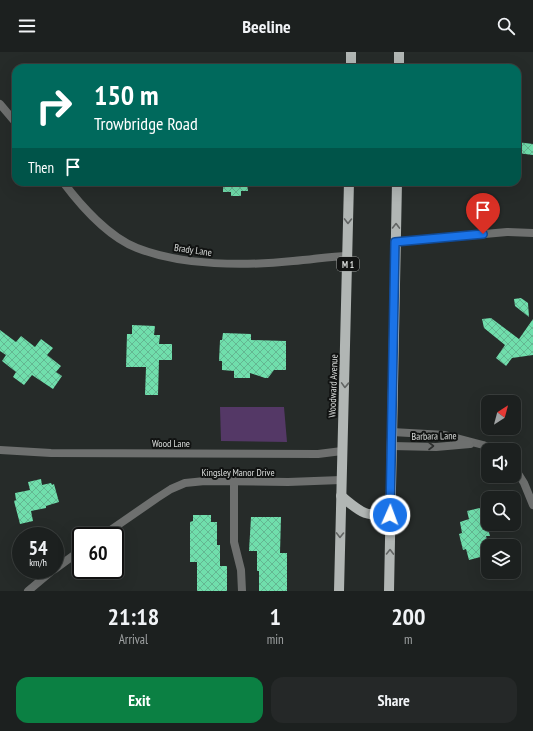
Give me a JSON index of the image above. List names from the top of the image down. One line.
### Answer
{"streets":{"main road":["M 1","Woodward Avenue"],"street":["Brady Lane","Barbara Lane","Wood Lane","Kingsley Manor Drive"]},"crossings":[["Brady Lane","Woodward Avenue"],["Woodward Avenue","Wood Lane"],["Woodward Avenue","Kingsley Manor Drive"]],"north":"top right","page":{"header":"Beeline","turn":["150 m","Trowbridge Road"],"then":"Then","speed":"54 km/h","limit":"60","eta":["21:18","Arrival","1","min","200","m"],"buttons":["Exit","Share"]}}
